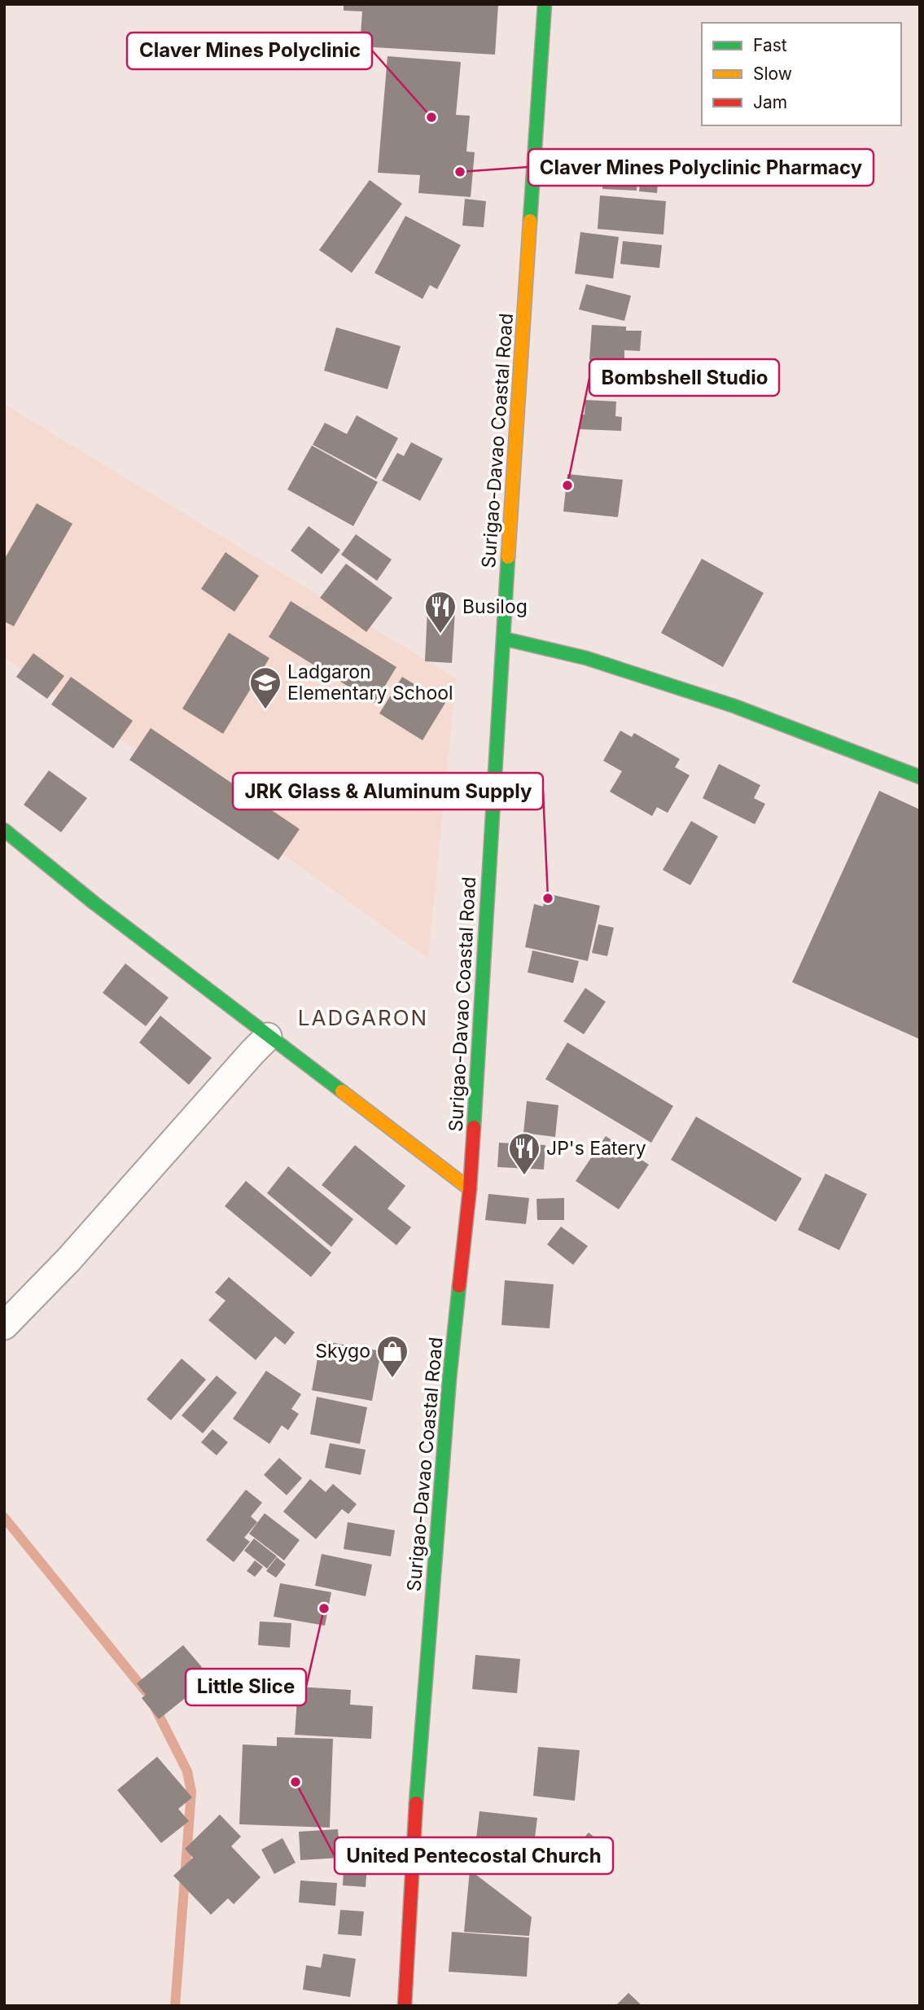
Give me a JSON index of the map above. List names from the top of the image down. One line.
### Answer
{"streets":{"main road":["Surigao-Davao Coastal Road"]},"districts":["LADGARON"],"places":{"other":["Claver Mines Polyclinic","Claver Mines Polyclinic Pharmacy","Bombshell Studio","JRK Glass & Aluminum Supply","Little Slice","United Pentecostal Church"],"restaurant":["Busilog","JP's Eatery"],"school or university":["Ladgaron Elementary School"],"shop":["Skygo"]},"legend":["Fast","Slow","Jam"]}
